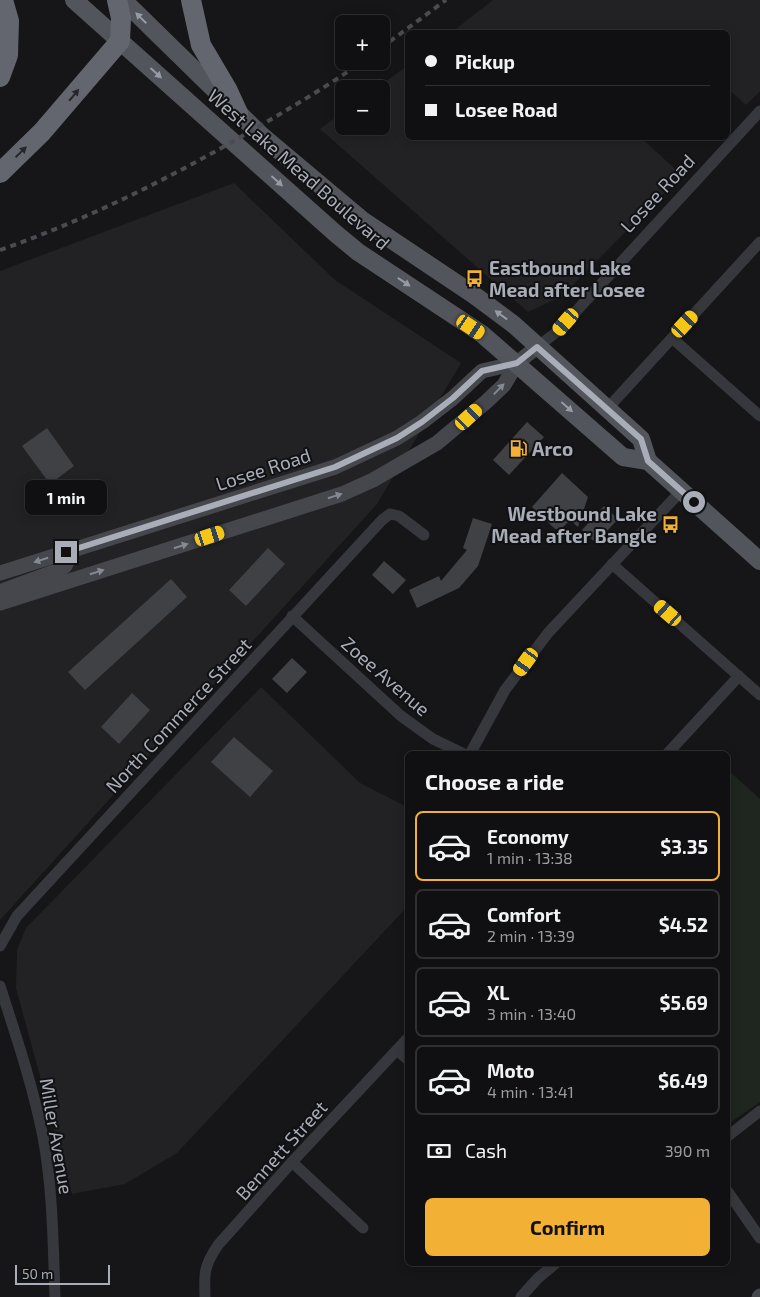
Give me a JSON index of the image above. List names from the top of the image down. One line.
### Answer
{"streets":{"main road":["West Lake Mead Boulevard","Losee Road"],"street":["Zoee Avenue","North Commerce Street","Miller Avenue","Bennett Street"]},"crossings":[["West Lake Mead Boulevard","Losee Road"],["Zoee Avenue","North Commerce Street"]],"places":{"bus stop":["Eastbound Lake Mead after Losee","Westbound Lake Mead after Bangle"],"fuel station":["Arco"]},"scale_bar":"50 m","page":{"map_buttons":["+","−"],"banner":["Pickup","Losee Road"],"bubble":"1 min","heading":"Choose a ride","list":[{"name":"Economy","note":"1 min · 13:38","value":"$3.35"},{"name":"Comfort","note":"2 min · 13:39","value":"$4.52"},{"name":"XL","note":"3 min · 13:40","value":"$5.69"},{"name":"Moto","note":"4 min · 13:41","value":"$6.49"}],"pay":["Cash","390 m"],"buttons":"Confirm","scale":"50 m"}}
